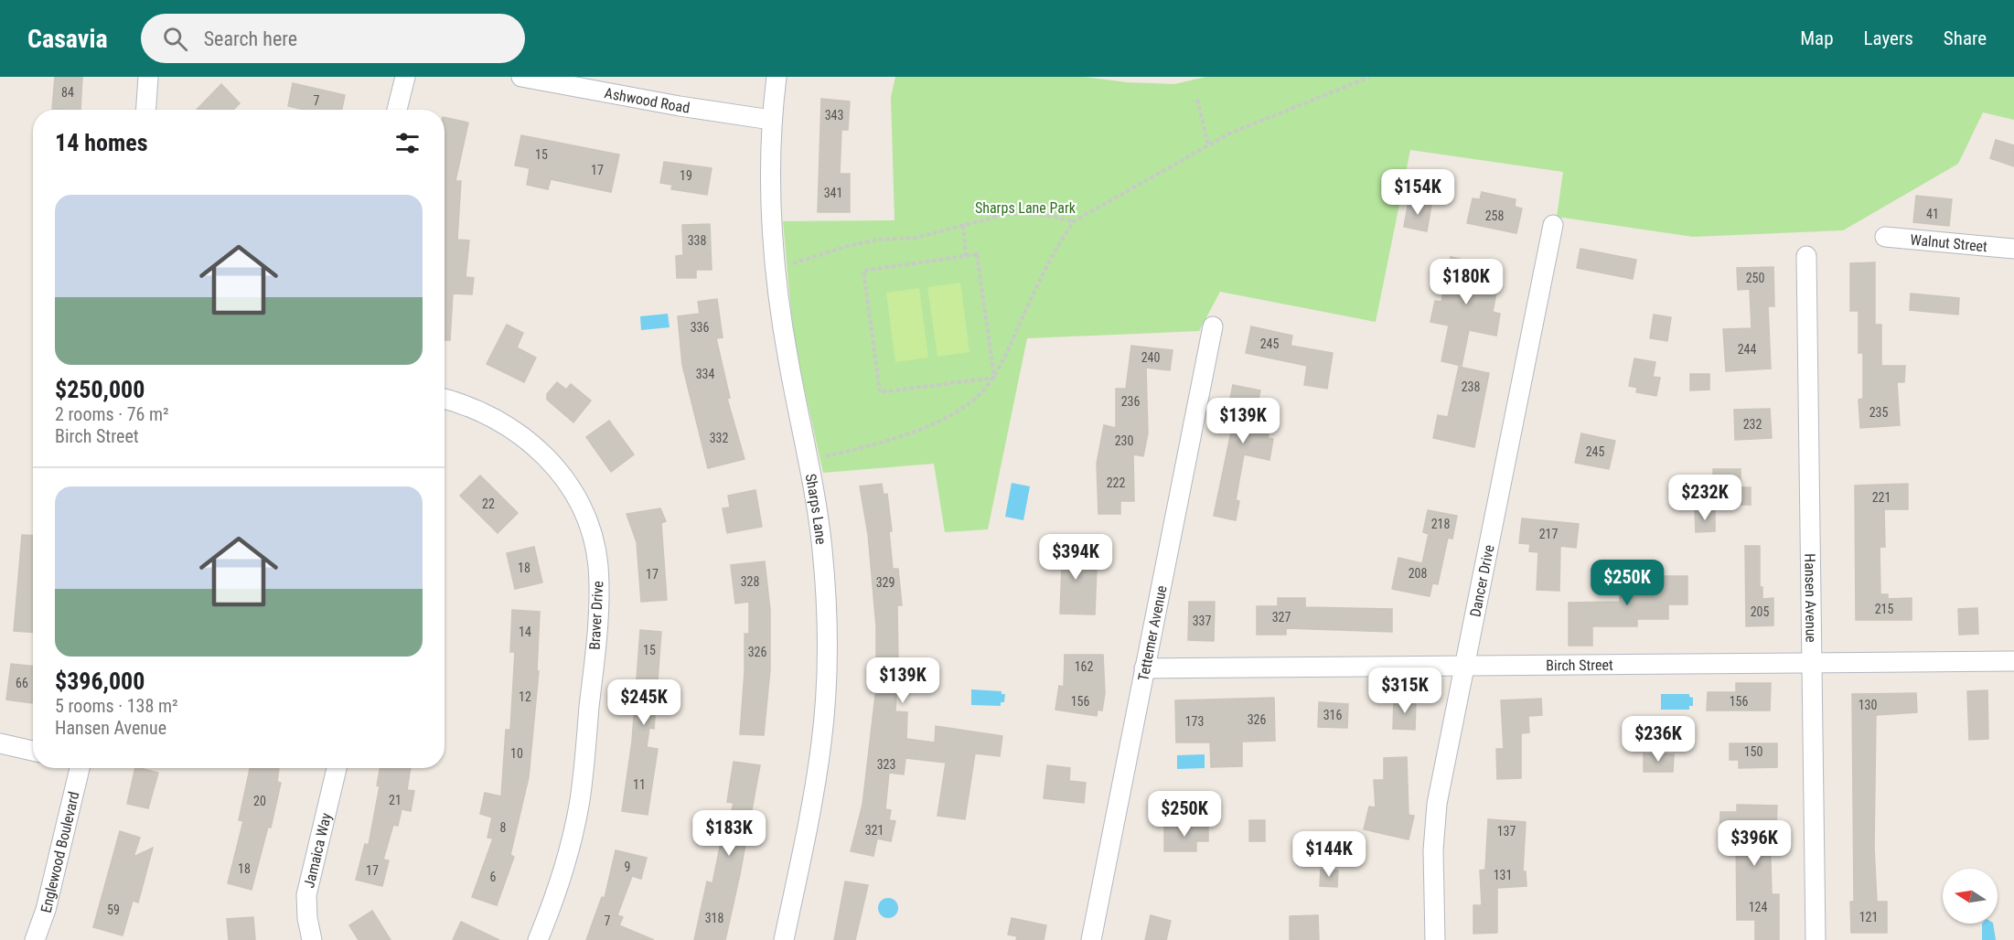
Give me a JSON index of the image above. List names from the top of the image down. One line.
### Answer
{"streets":{"street":["Ashwood Road","Walnut Street","Sharps Lane","Dancer Drive","Hansen Avenue","Braver Drive","Tettemer Avenue","Birch Street","Jamaica Way","Englewood Boulevard"]},"crossings":[["Ashwood Road","Sharps Lane"],["Dancer Drive","Birch Street"],["Hansen Avenue","Birch Street"],["Tettemer Avenue","Birch Street"]],"parks":["Sharps Lane Park"],"house_numbers":["84","7","343","15","17","19","341","41","258","338","250","336","245","244","240","334","238","236","235","232","332","230","245","222","221","22","218","217","18","208","17","328","329","215","205","327","337","14","15","326","162","66","12","156","156","130","316","326","173","150","10","323","11","21","20","8","321","137","9","18","17","131","6","124","59","121","318","7"],"north":"left","page":{"header":"Casavia","search":"Search here","nav":["Map","Layers","Share"],"heading":"14 homes","price":["$154K","$180K","$139K","$232K","$394K","$250K","$139K","$315K","$245K","$236K","$250K","$183K","$396K","$144K"],"list":[{"name":"$250,000","note":"2 rooms · 76 m² · Birch Street"},{"name":"$396,000","note":"5 rooms · 138 m² · Hansen Avenue"}]}}
